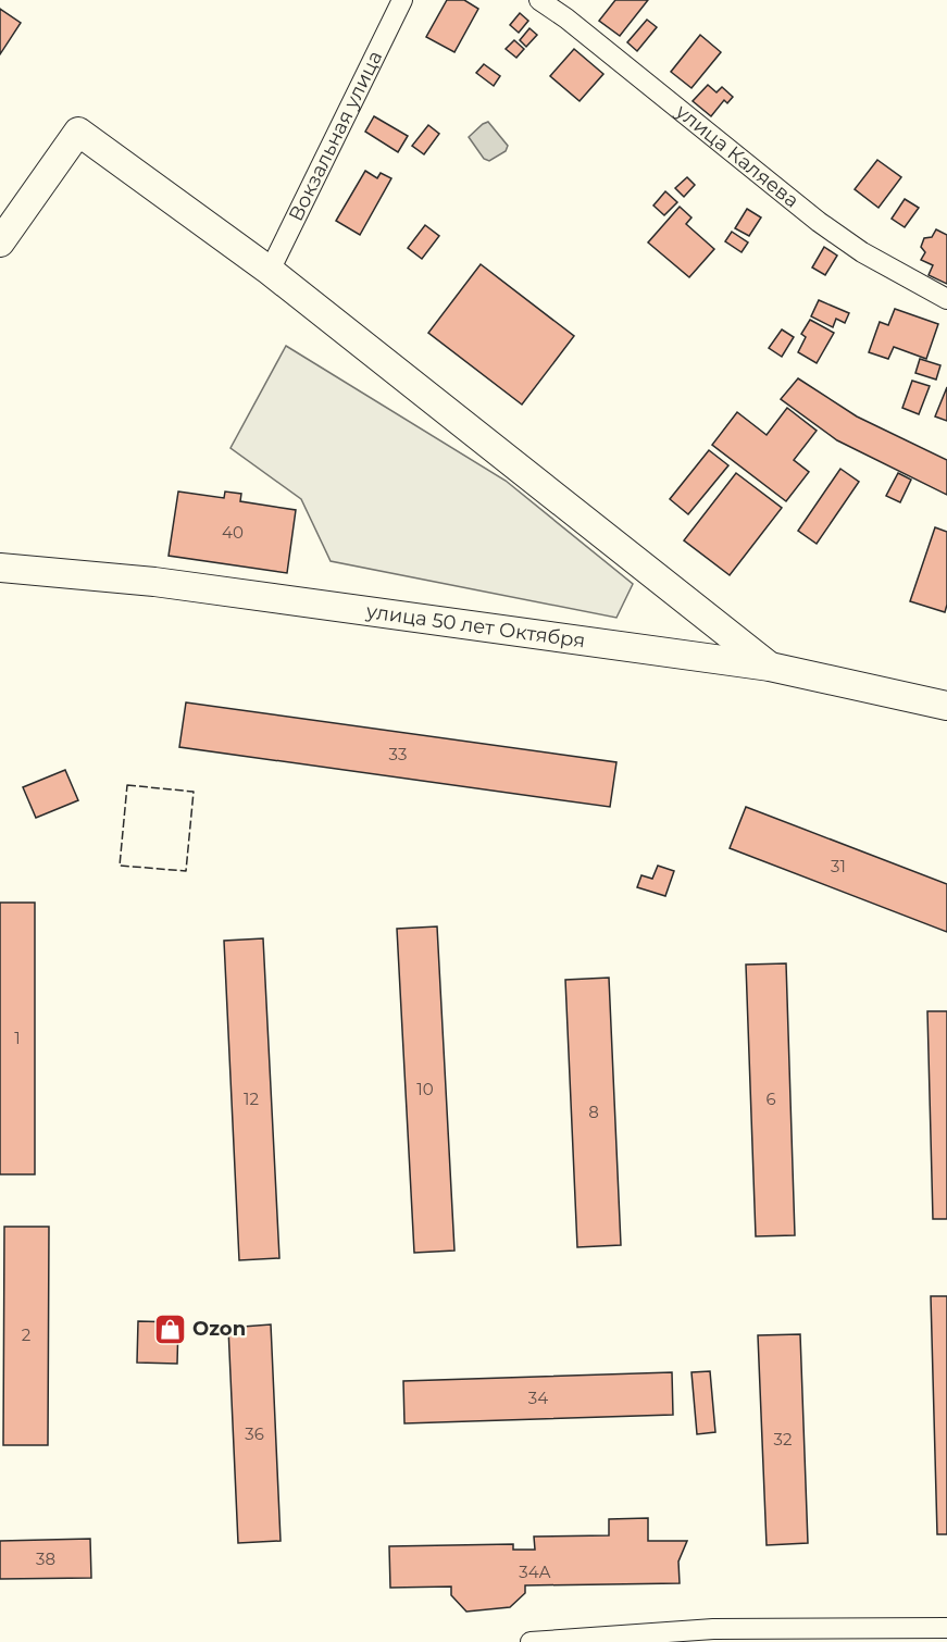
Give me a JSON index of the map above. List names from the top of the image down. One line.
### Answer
{"streets":{"street":["Вокзальная улица","улица Каляева","улица 50 лет Октября"]},"places":{"shop":["Ozon"]},"house_numbers":["40","33","31","1","10","12","6","8","2","34","36","32","38","34А"]}
